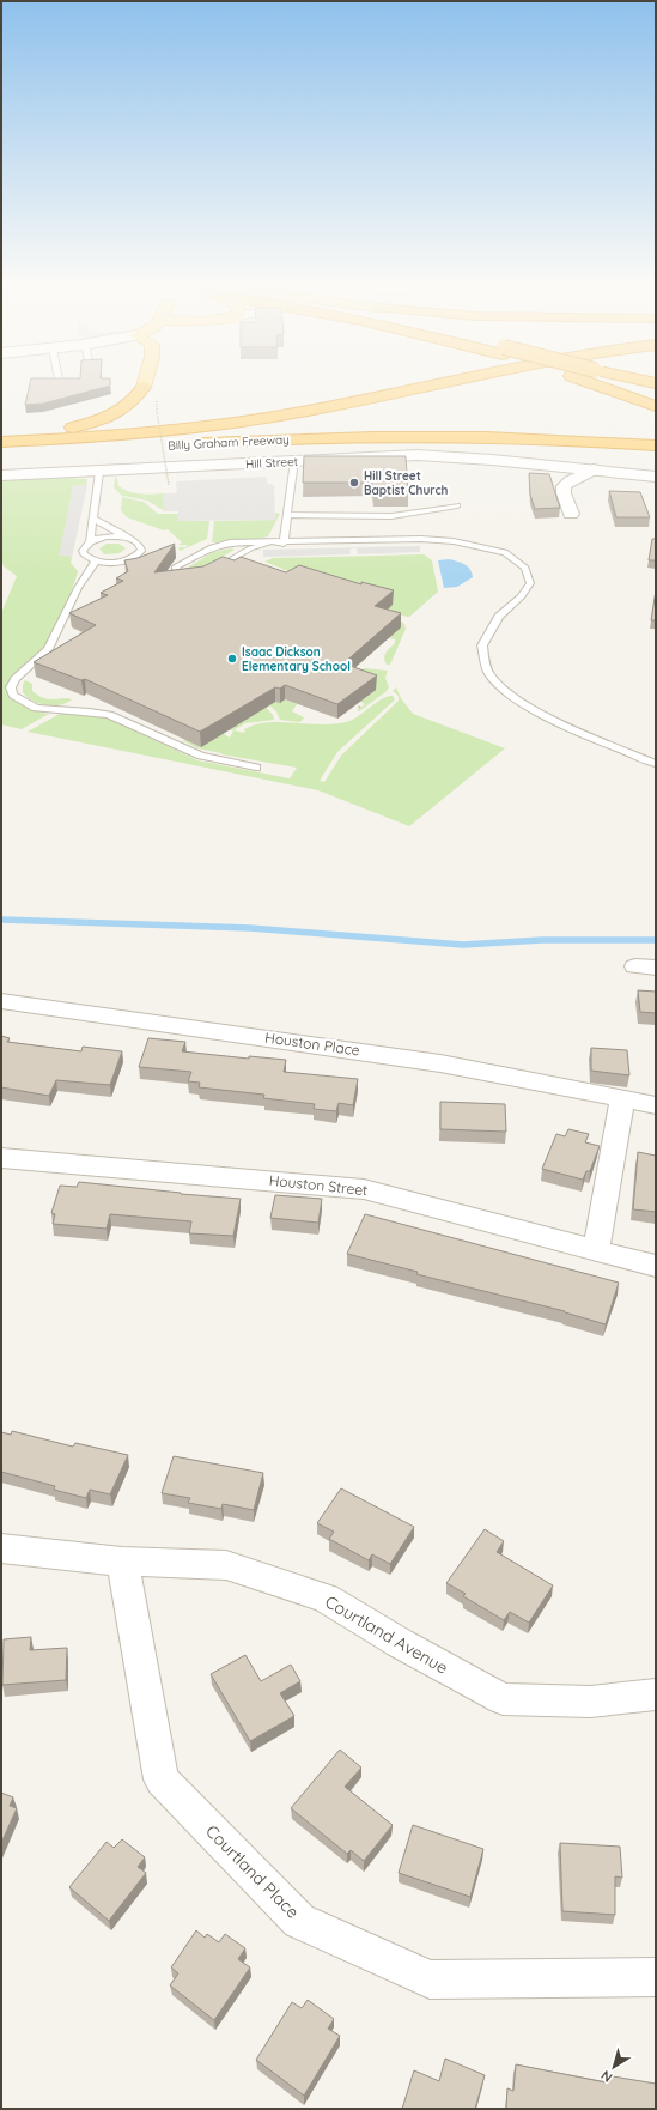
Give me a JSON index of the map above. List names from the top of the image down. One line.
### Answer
{"streets":{"highway":["Billy Graham Freeway"],"street":["Hill Street","Houston Place","Houston Street","Courtland Avenue","Courtland Place"]},"crossings":[["Courtland Avenue","Courtland Place"]],"places":["Hill Street Baptist Church","Isaac Dickson Elementary School"],"north":"bottom left"}
